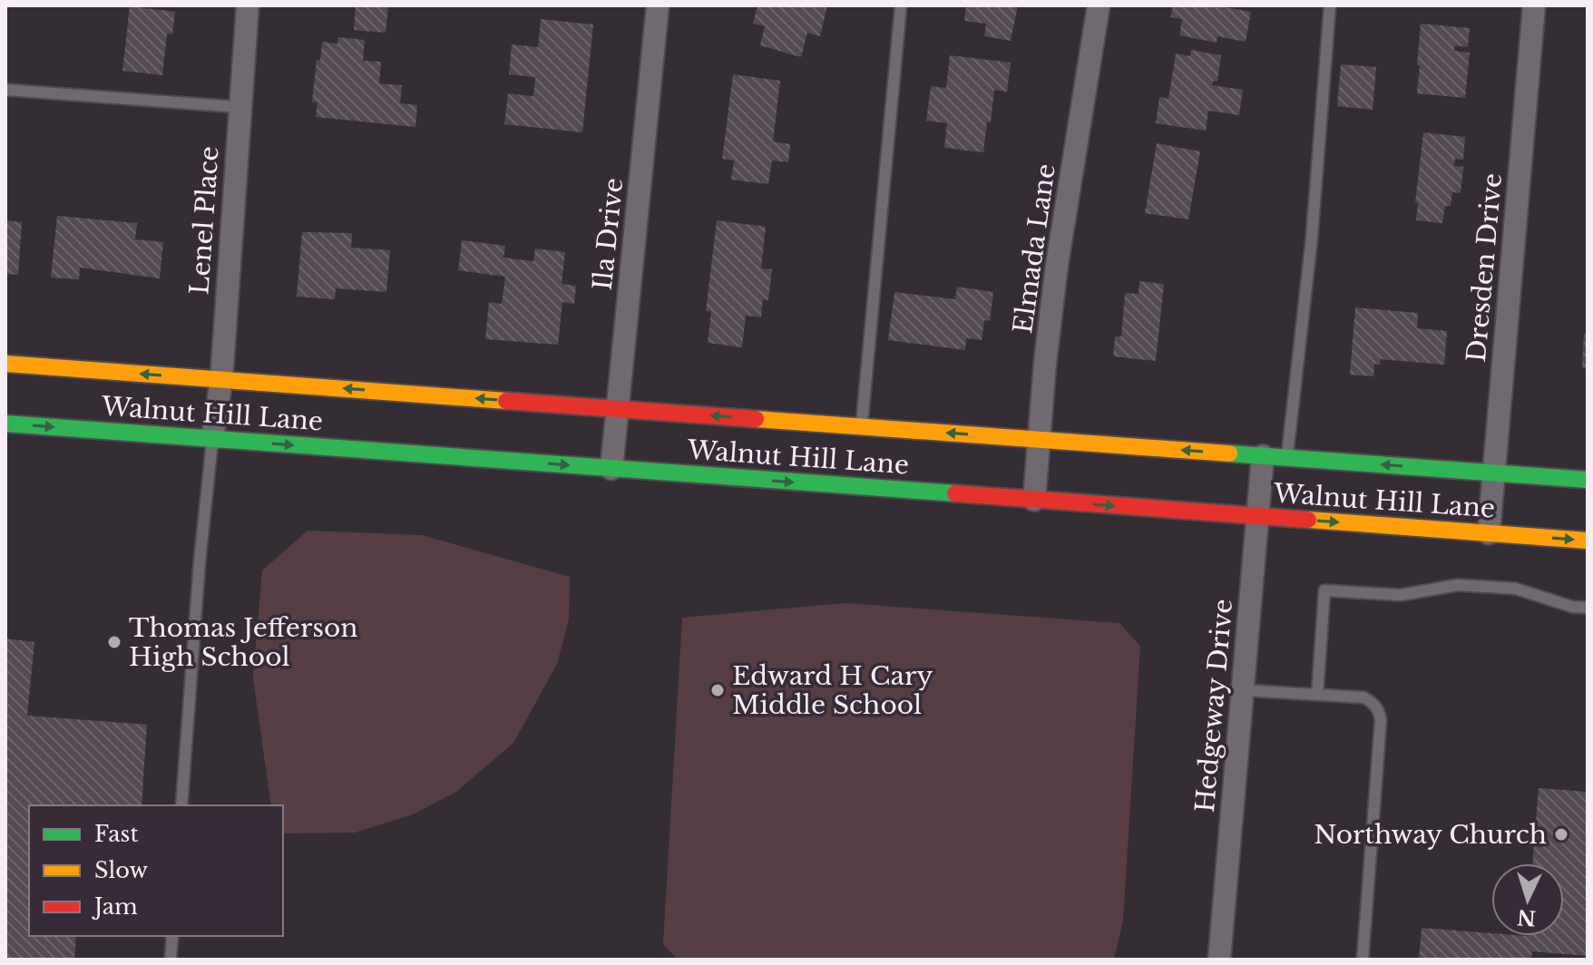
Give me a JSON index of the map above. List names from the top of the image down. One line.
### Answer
{"streets":{"main road":["Walnut Hill Lane"],"street":["Lenel Place","Ila Drive","Elmada Lane","Dresden Drive","Hedgeway Drive"]},"crossings":[["Lenel Place","Walnut Hill Lane"],["Ila Drive","Walnut Hill Lane"],["Elmada Lane","Walnut Hill Lane"],["Dresden Drive","Walnut Hill Lane"],["Walnut Hill Lane","Hedgeway Drive"]],"places":["Thomas Jefferson High School","Edward H Cary Middle School","Northway Church"],"legend":["Fast","Slow","Jam"],"north":"bottom"}
